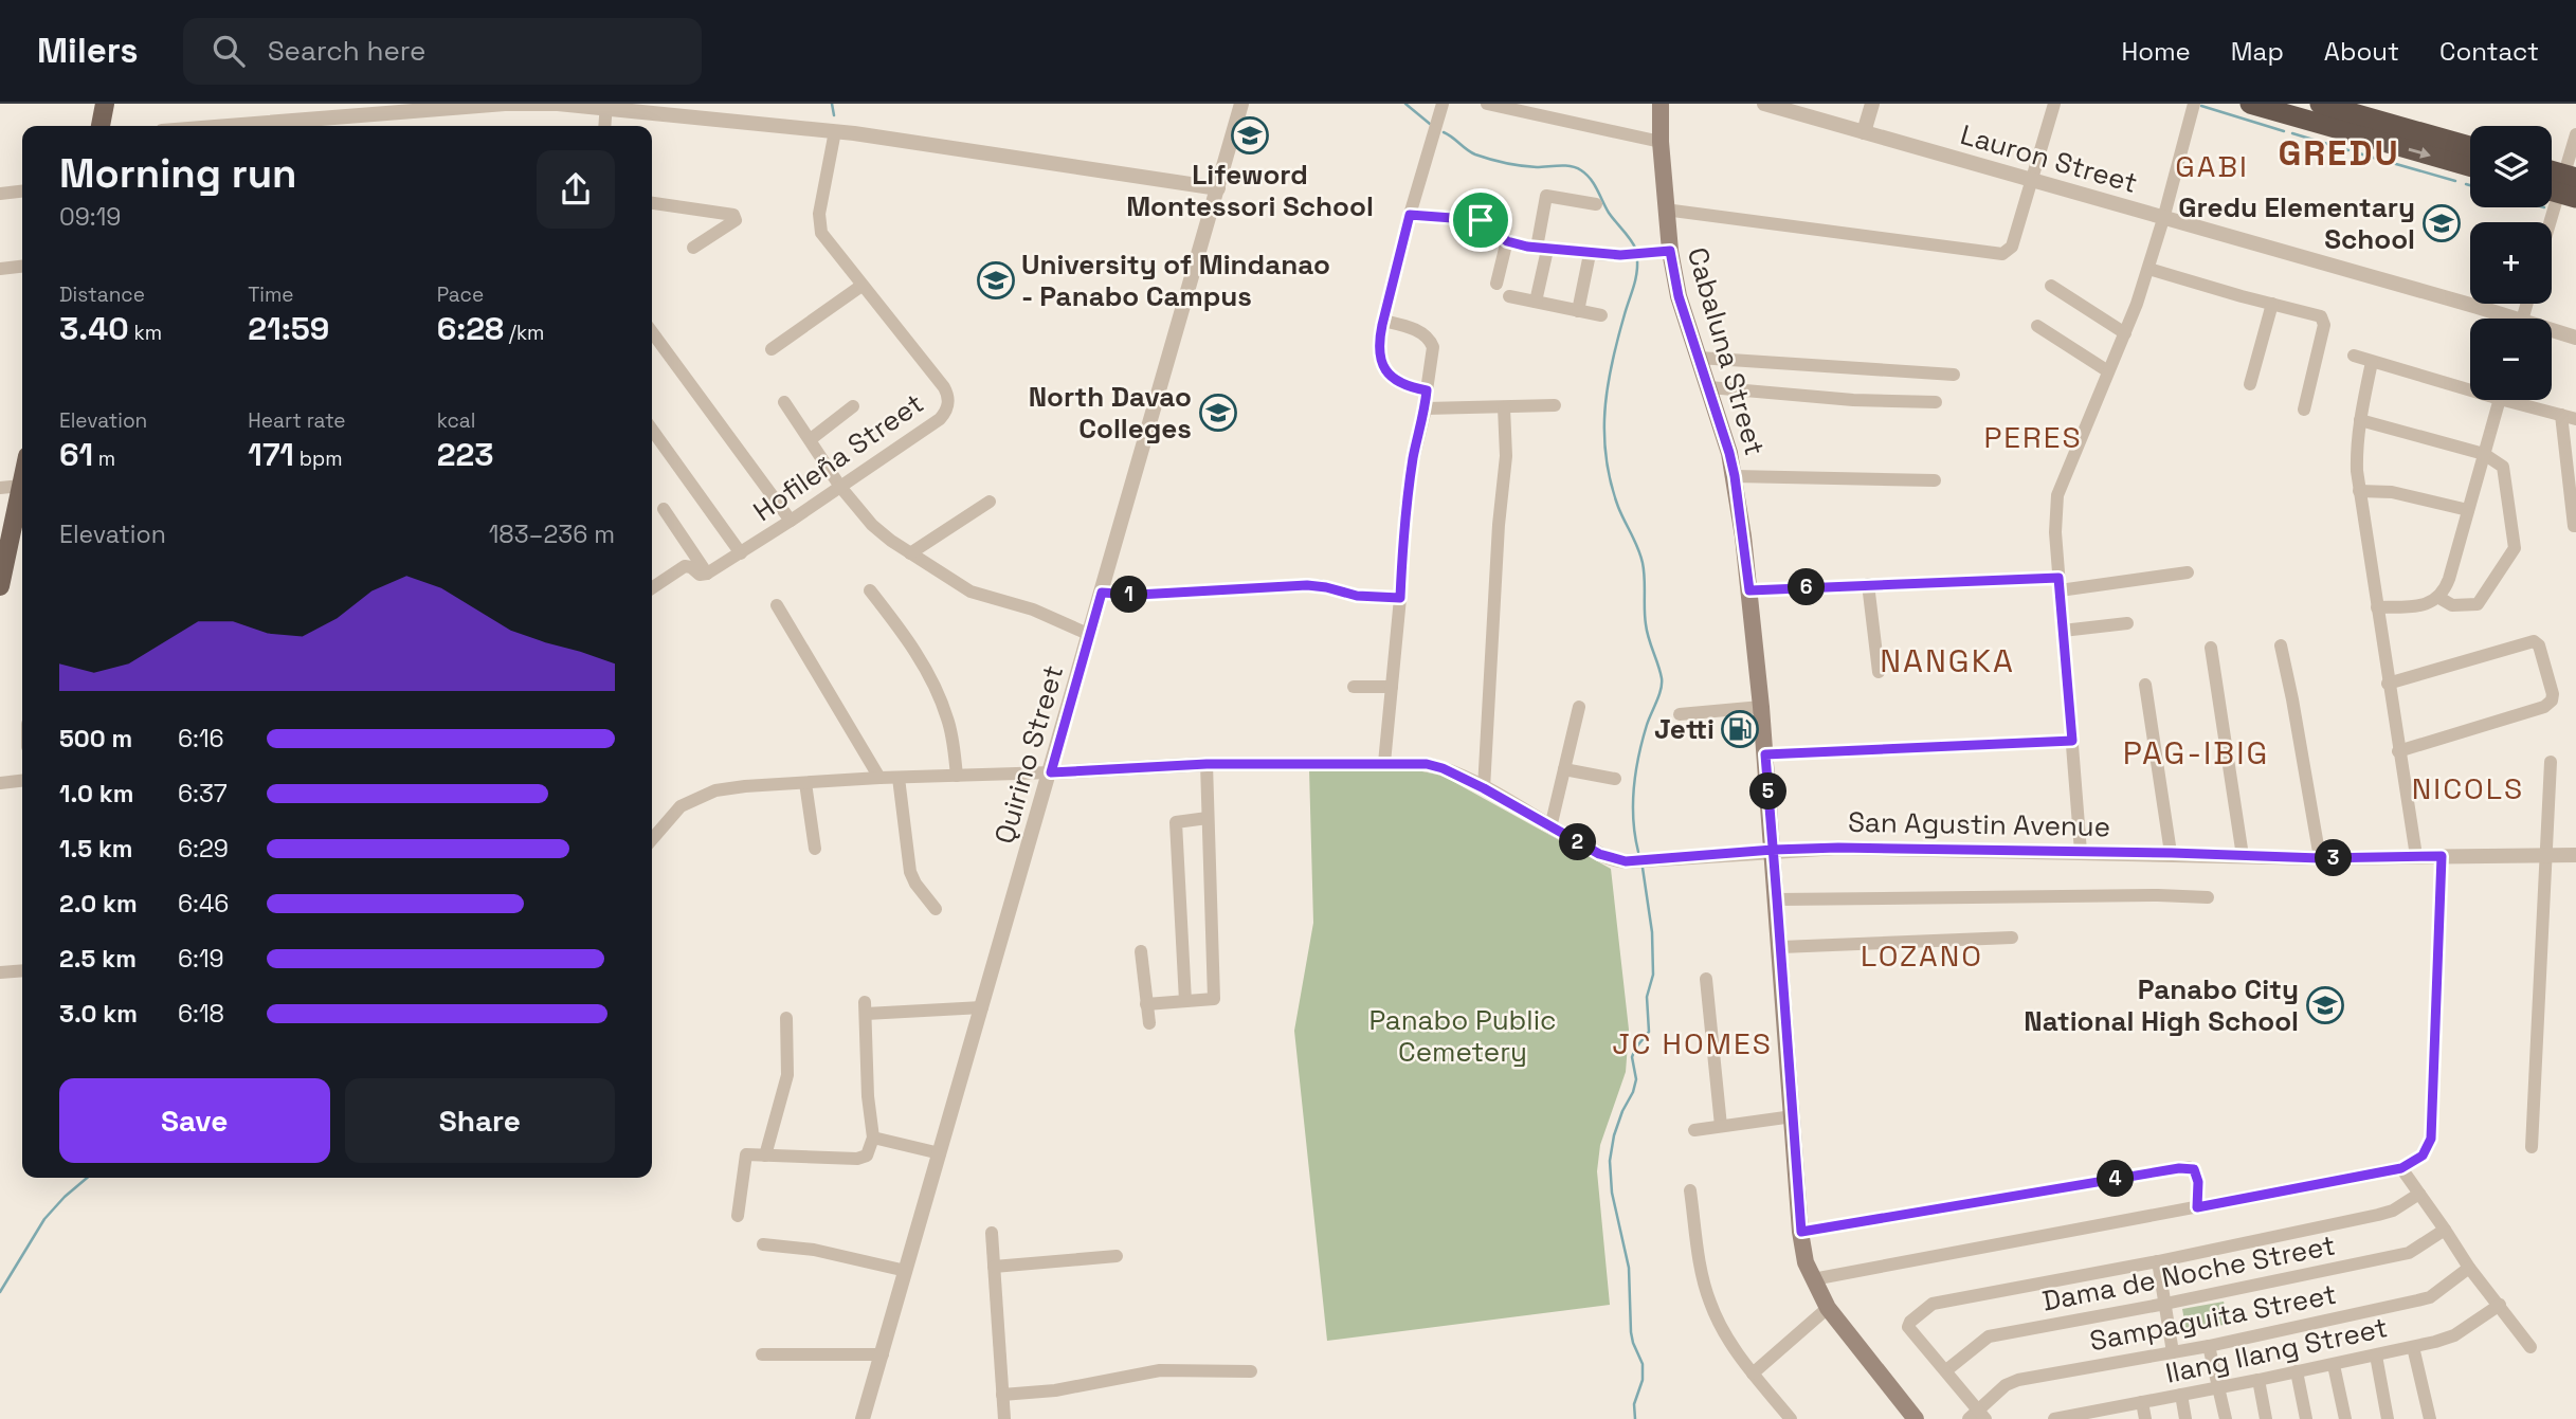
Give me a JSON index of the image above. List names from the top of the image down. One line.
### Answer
{"streets":{"main road":["Cabaluna Street"],"street":["Lauron Street","Hofileña Street","Quirino Street","San Agustin Avenue","Dama de Noche Street","Sampaguita Street","Ilang Ilang Street"]},"crossings":[["Cabaluna Street","San Agustin Avenue"],["Quirino Street","San Agustin Avenue"]],"districts":["GREDU","GABI","PERES","NANGKA","PAG-IBIG","NICOLS","LOZANO","JC HOMES"],"parks":["Panabo Public Cemetery"],"places":{"school or university":["Lifeword Montessori School","Gredu Elementary School","University of Mindanao - Panabo Campus","North Davao Colleges","Panabo City National High School"],"fuel station":["Jetti"]},"page":{"header":"Milers","search":"Search here","nav":["Home","Map","About","Contact"],"map_buttons":["+","−"],"heading":["Morning run","09:19"],"stats":[["Distance","3.40 km"],["Time","21:59"],["Pace","6:28 /km"],["Elevation","61 m"],["Heart rate","171 bpm"],["kcal","223"]],"chart":["Elevation","183–236 m"],"pins":["6","1","5","2","3","4"],"list":[{"name":"500 m","note":"6:16"},{"name":"1.0 km","note":"6:37"},{"name":"1.5 km","note":"6:29"},{"name":"2.0 km","note":"6:46"},{"name":"2.5 km","note":"6:19"},{"name":"3.0 km","note":"6:18"}],"buttons":["Save","Share"]}}
